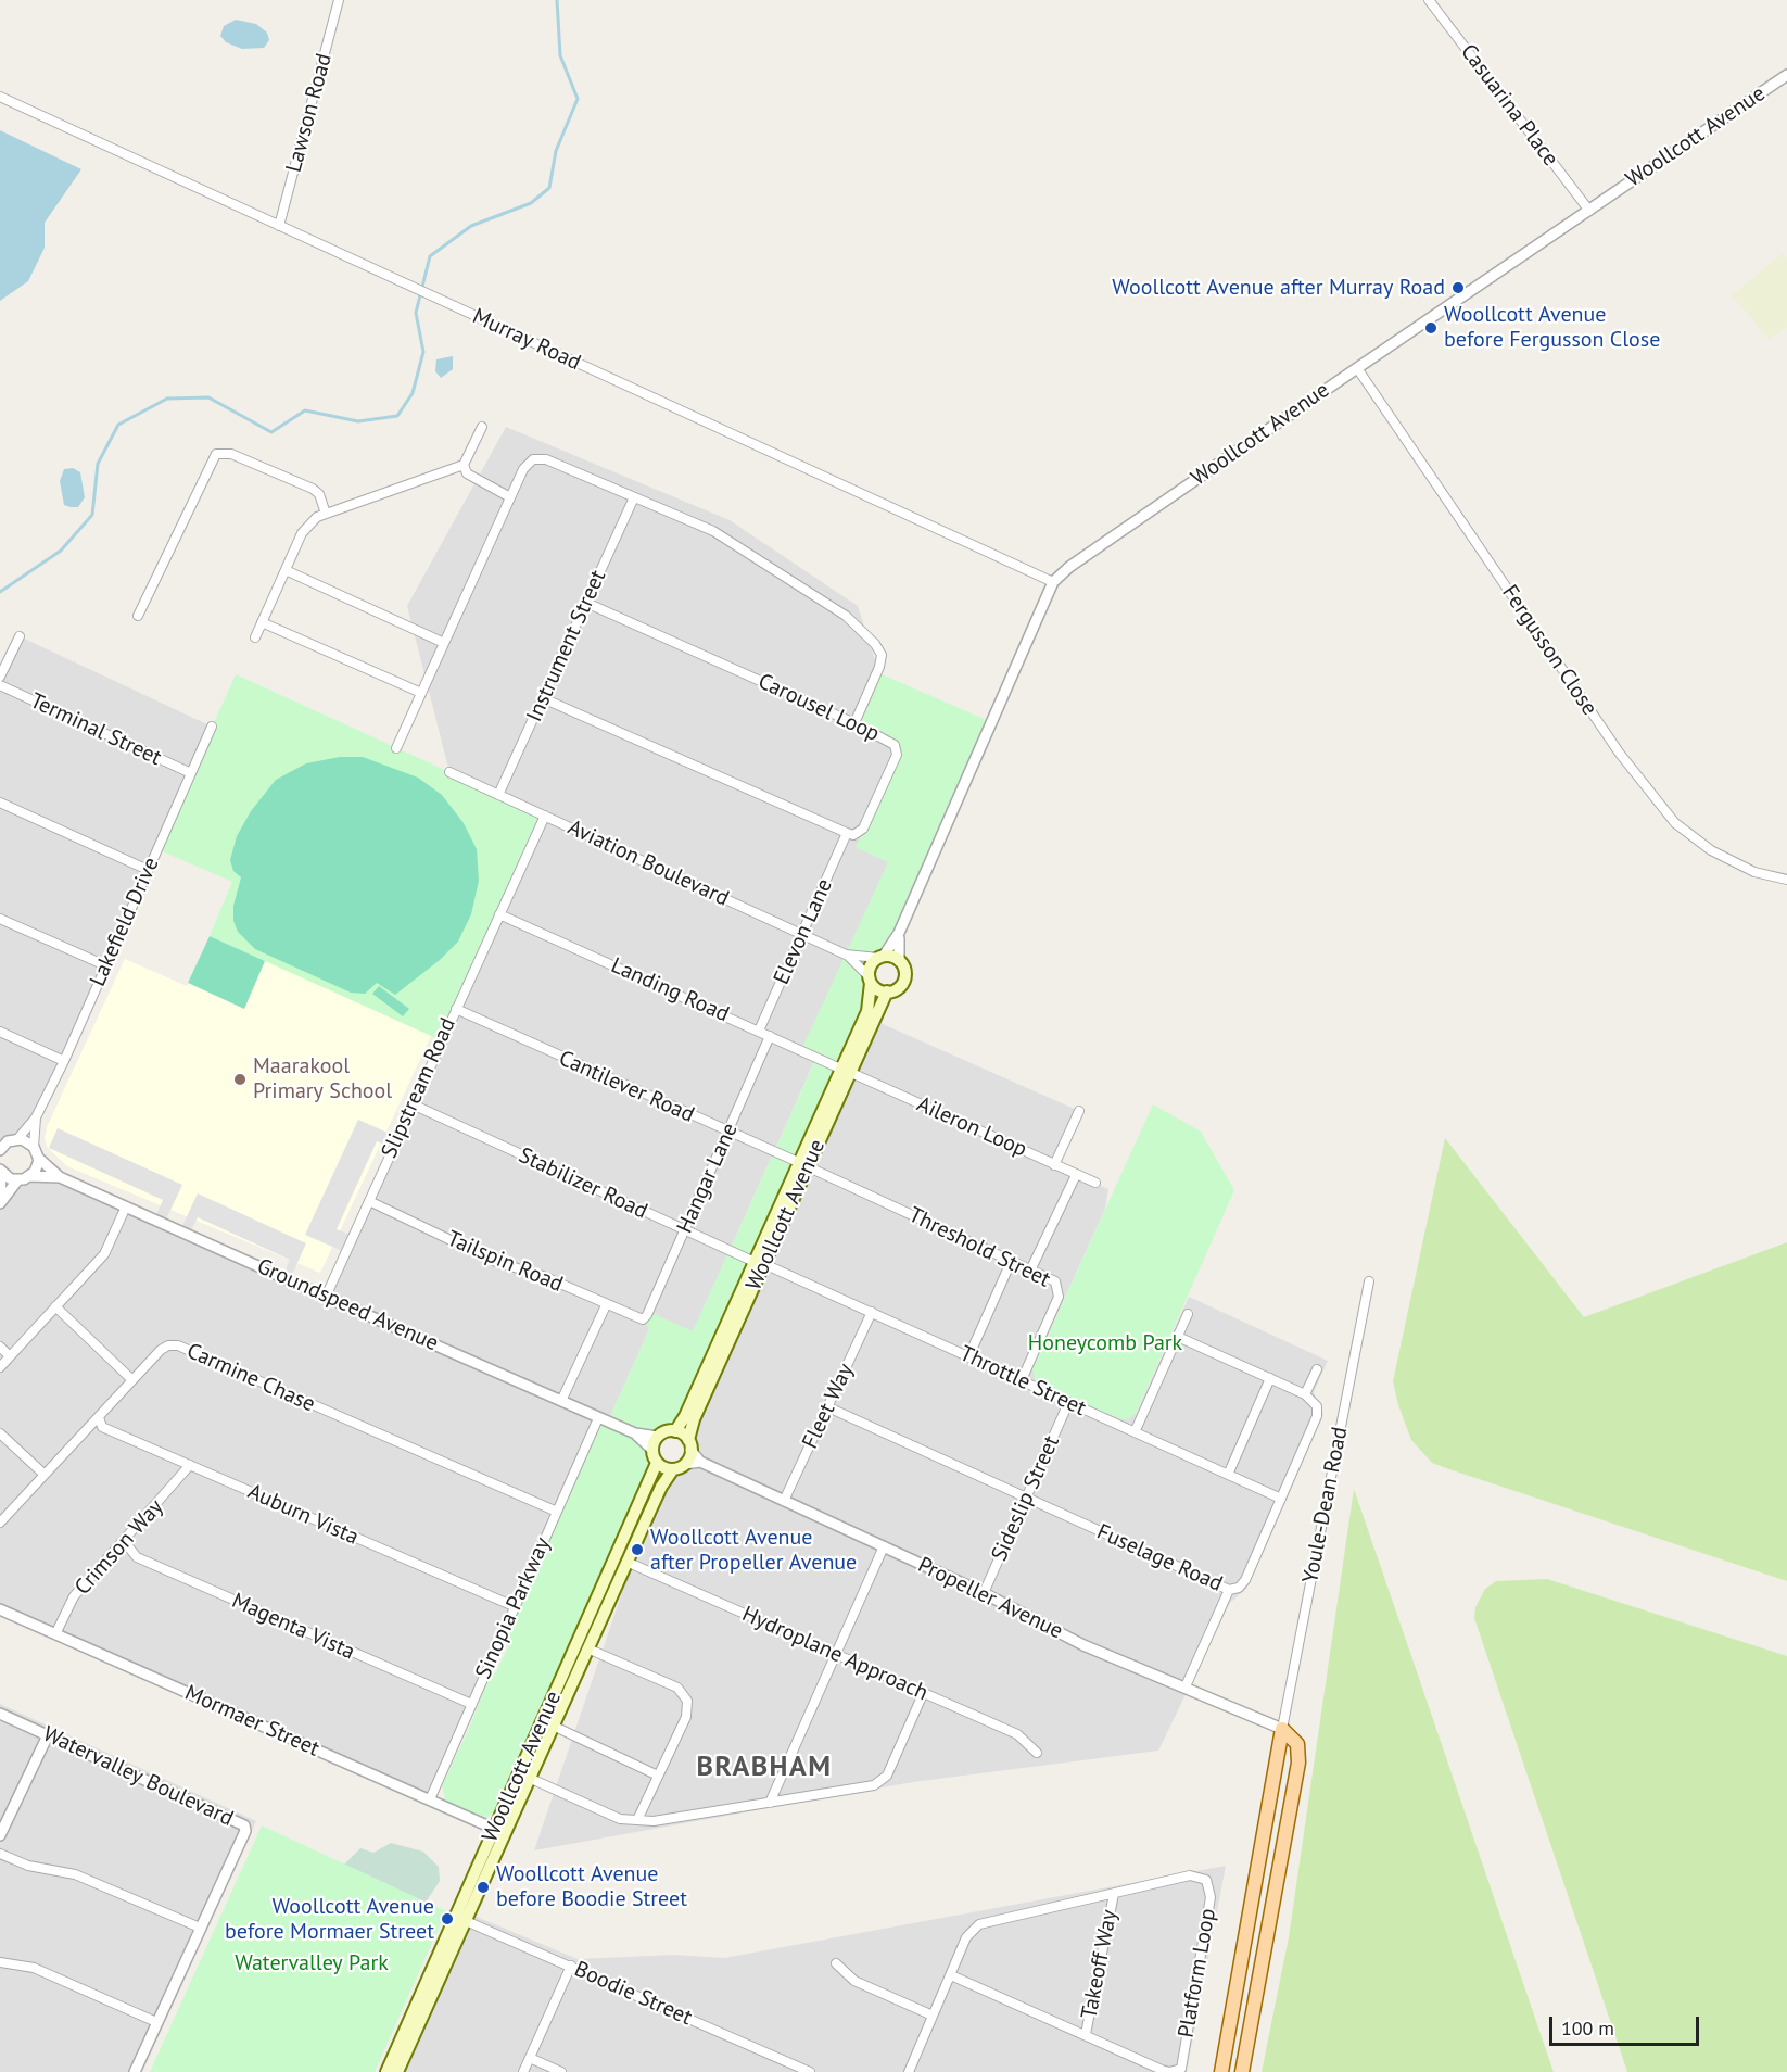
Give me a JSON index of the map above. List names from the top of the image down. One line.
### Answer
{"streets":{"main road":["Woollcott Avenue","Youle-Dean Road"],"street":["Casuarina Place","Lawson Road","Murray Road","Instrument Street","Fergusson Close","Carousel Loop","Terminal Street","Aviation Boulevard","Lakefield Drive","Elevon Lane","Landing Road","Cantilever Road","Slipstream Road","Aileron Loop","Hangar Lane","Stabilizer Road","Threshold Street","Tailspin Road","Groundspeed Avenue","Carmine Chase","Throttle Street","Fleet Way","Sideslip Street","Auburn Vista","Crimson Way","Fuselage Road","Propeller Avenue","Sinopia Parkway","Magenta Vista","Hydroplane Approach","Mormaer Street","Watervalley Boulevard","Takeoff Way","Platform Loop","Boodie Street"]},"crossings":[["Casuarina Place","Woollcott Avenue"],["Lawson Road","Murray Road"],["Woollcott Avenue","Murray Road"],["Woollcott Avenue","Fergusson Close"],["Woollcott Avenue","Aviation Boulevard"],["Woollcott Avenue","Landing Road"],["Woollcott Avenue","Cantilever Road"],["Woollcott Avenue","Aileron Loop"],["Woollcott Avenue","Stabilizer Road"],["Woollcott Avenue","Threshold Street"],["Woollcott Avenue","Groundspeed Avenue"],["Woollcott Avenue","Throttle Street"],["Woollcott Avenue","Propeller Avenue"],["Woollcott Avenue","Hydroplane Approach"],["Woollcott Avenue","Mormaer Street"],["Woollcott Avenue","Boodie Street"],["Instrument Street","Carousel Loop"],["Instrument Street","Aviation Boulevard"],["Carousel Loop","Elevon Lane"],["Terminal Street","Lakefield Drive"],["Aviation Boulevard","Elevon Lane"],["Aviation Boulevard","Slipstream Road"],["Elevon Lane","Landing Road"],["Landing Road","Slipstream Road"],["Landing Road","Aileron Loop"],["Landing Road","Hangar Lane"],["Cantilever Road","Slipstream Road"],["Cantilever Road","Hangar Lane"],["Cantilever Road","Threshold Street"],["Slipstream Road","Stabilizer Road"],["Slipstream Road","Tailspin Road"],["Slipstream Road","Groundspeed Avenue"],["Hangar Lane","Stabilizer Road"],["Hangar Lane","Tailspin Road"],["Stabilizer Road","Throttle Street"],["Threshold Street","Throttle Street"],["Groundspeed Avenue","Propeller Avenue"],["Groundspeed Avenue","Sinopia Parkway"],["Carmine Chase","Auburn Vista"],["Carmine Chase","Sinopia Parkway"],["Throttle Street","Fleet Way"],["Throttle Street","Sideslip Street"],["Throttle Street","Fuselage Road"],["Fleet Way","Fuselage Road"],["Fleet Way","Propeller Avenue"],["Sideslip Street","Fuselage Road"],["Sideslip Street","Propeller Avenue"],["Youle-Dean Road","Propeller Avenue"],["Auburn Vista","Crimson Way"],["Auburn Vista","Sinopia Parkway"],["Crimson Way","Magenta Vista"],["Crimson Way","Mormaer Street"],["Sinopia Parkway","Magenta Vista"],["Sinopia Parkway","Mormaer Street"],["Takeoff Way","Platform Loop"]],"districts":["BRABHAM"],"parks":["Honeycomb Park","Watervalley Park"],"places":["Woollcott Avenue after Murray Road","Woollcott Avenue before Fergusson Close","Maarakool Primary School","Woollcott Avenue after Propeller Avenue","Woollcott Avenue before Boodie Street","Woollcott Avenue before Mormaer Street"],"scale_bar":"100 m"}
